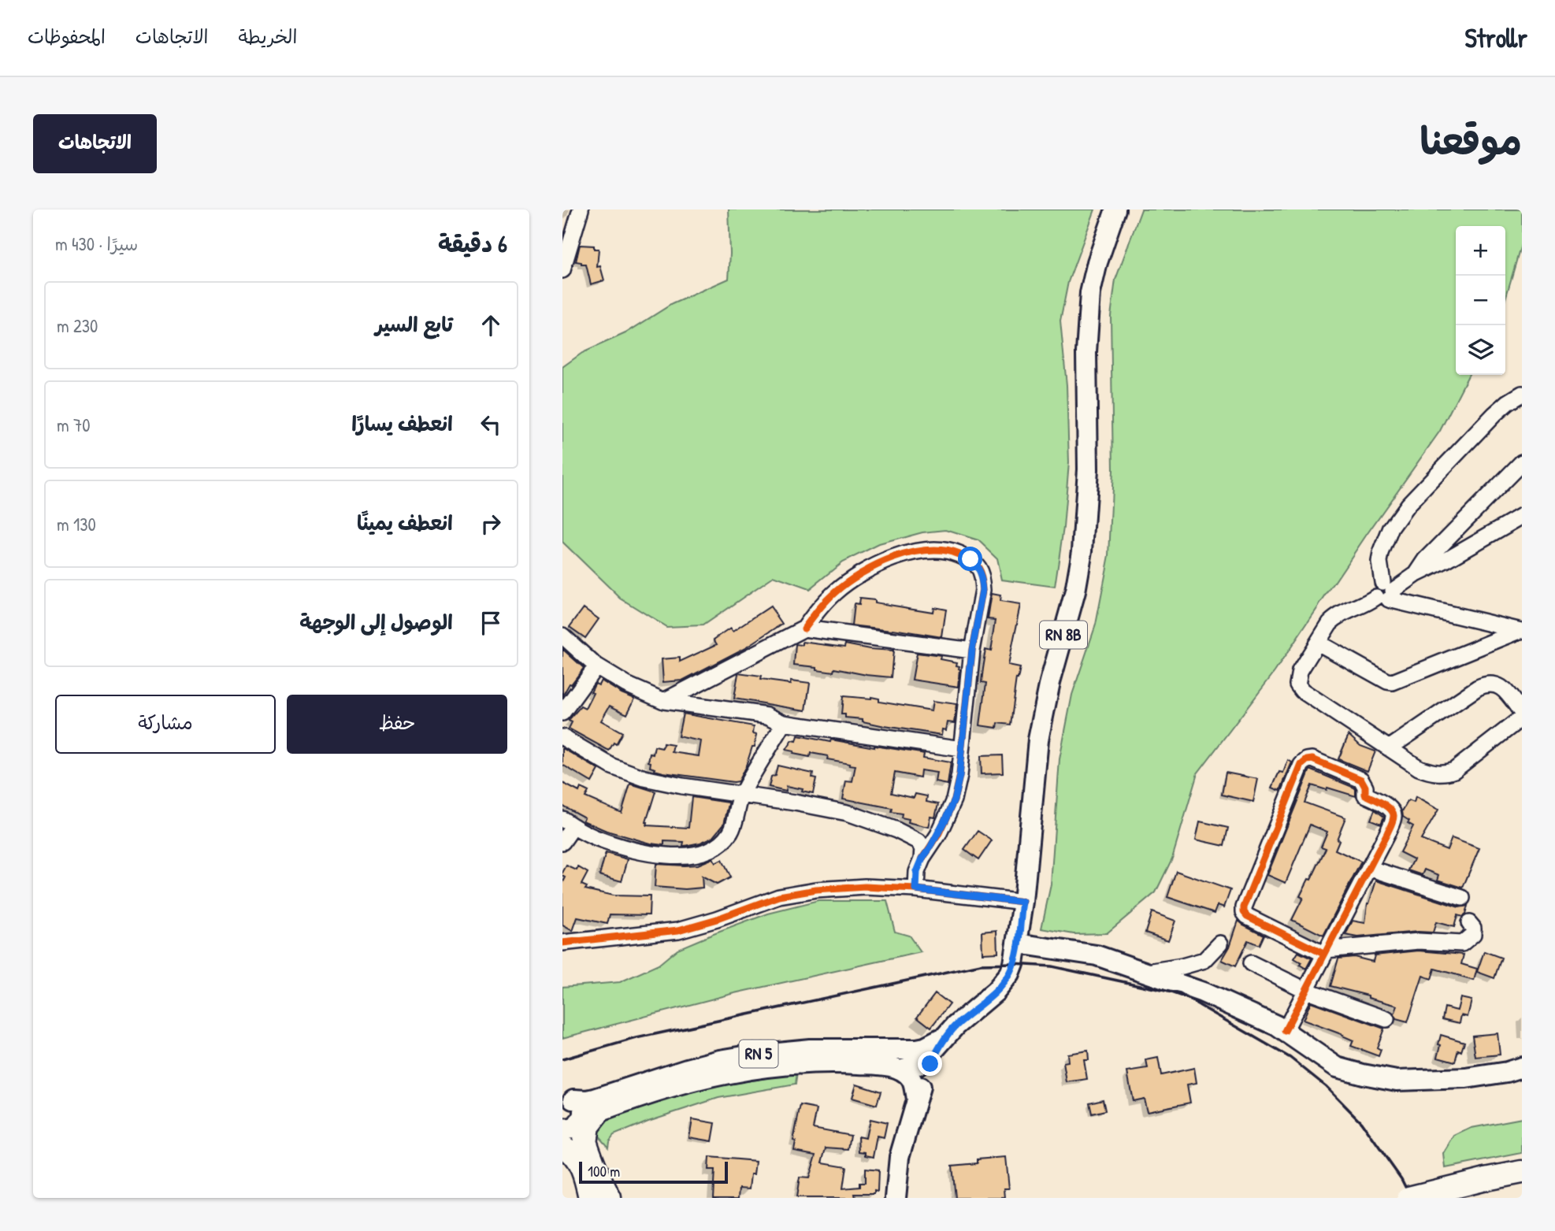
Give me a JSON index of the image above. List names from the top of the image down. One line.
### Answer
{"streets":{"main road":["RN 8B","RN 5"]},"crossings":[["RN 8B","RN 5"]],"scale_bar":"100 m","page":{"header":"Strollr","nav":["الخريطة","الاتجاهات","المحفوظات"],"title":"موقعنا","buttons":["الاتجاهات",["حفظ","مشاركة"]],"heading":["6 دقيقة","سيرًا · 430 m"],"map_buttons":["+","−"],"list":[["تابع السير","230 m"],["انعطف يسارًا","70 m"],["انعطف يمينًا","130 m"],"الوصول إلى الوجهة"],"scale":"100 m"}}
